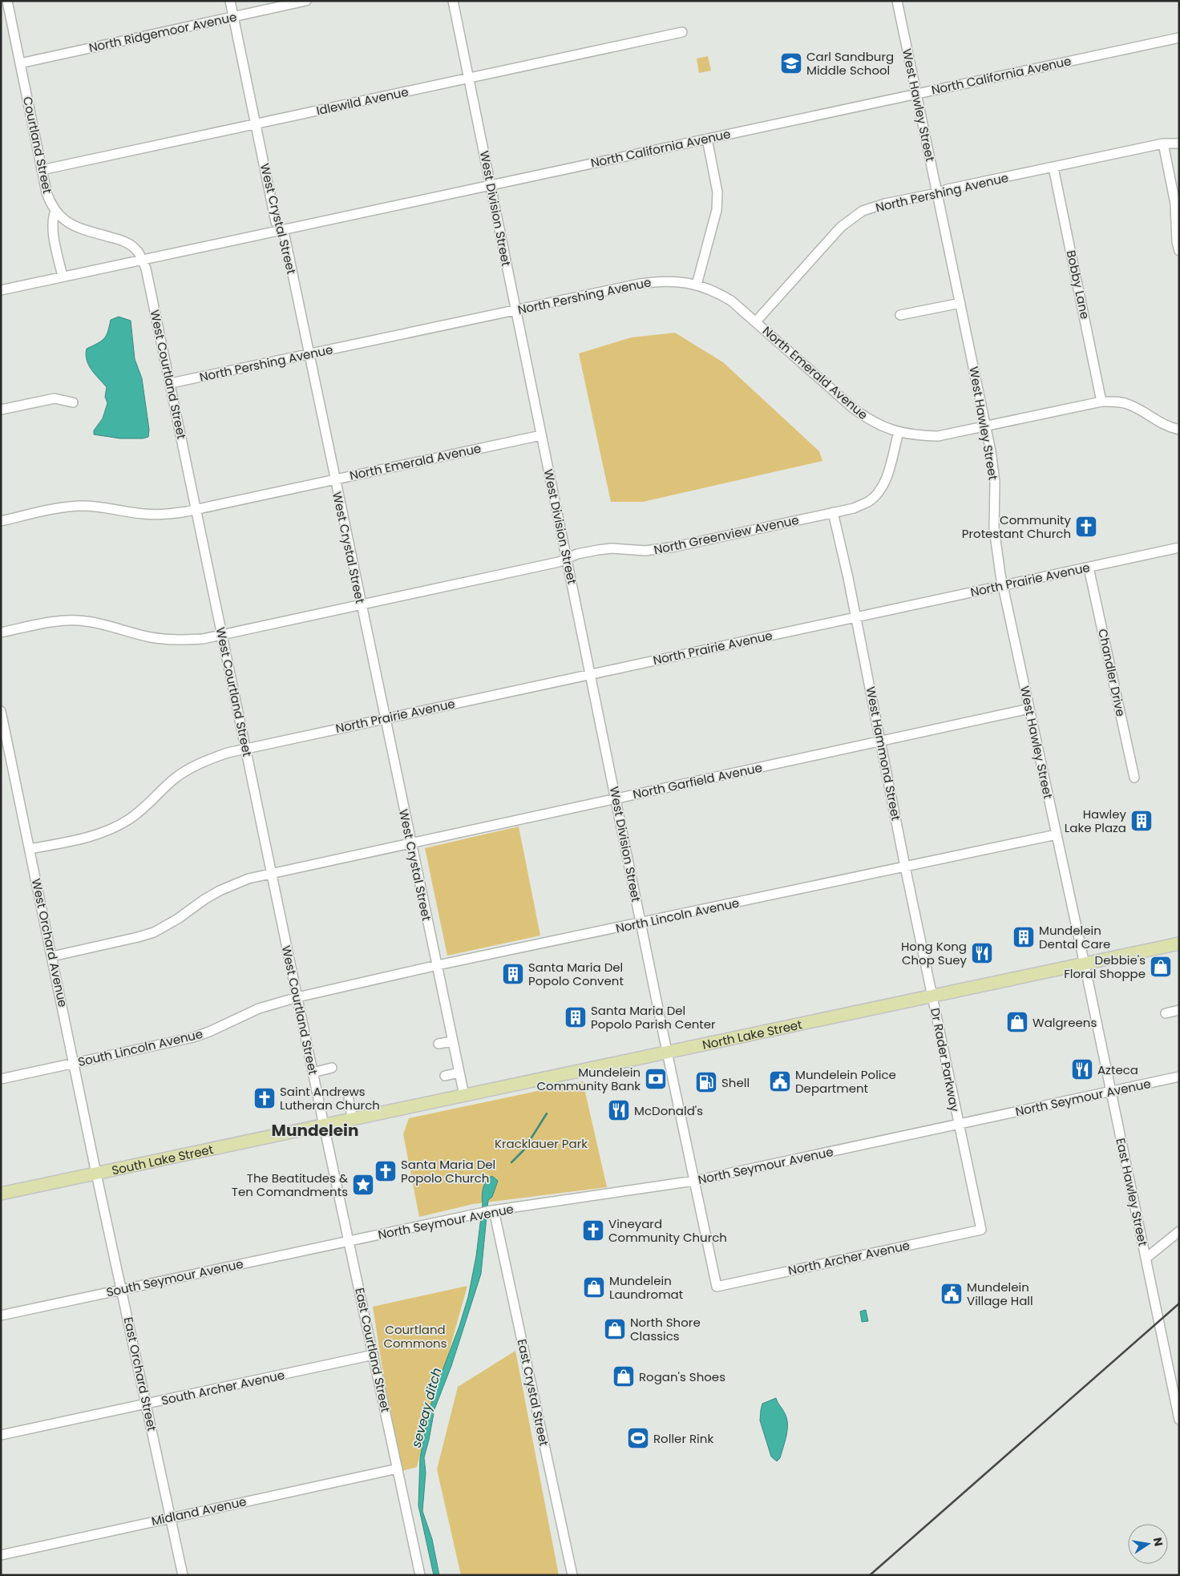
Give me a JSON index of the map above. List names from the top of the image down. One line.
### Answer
{"streets":{"main road":["North Lake Street","South Lake Street"],"street":["North Ridgemoor Avenue","North California Avenue","Idlewild Avenue","West Hawley Street","Courtland Street","North Pershing Avenue","West Division Street","West Crystal Street","Bobby Lane","North Emerald Avenue","West Courtland Street","North Greenview Avenue","North Prairie Avenue","Chandler Drive","West Hammond Street","North Garfield Avenue","North Lincoln Avenue","West Orchard Avenue","South Lincoln Avenue","Dr Rader Parkway","North Seymour Avenue","East Hawley Street","North Archer Avenue","South Seymour Avenue","East Courtland Street","East Orchard Street","South Archer Avenue","East Crystal Street","Midland Avenue"]},"crossings":[["North Ridgemoor Avenue","Courtland Street"],["North Ridgemoor Avenue","West Crystal Street"],["North California Avenue","West Hawley Street"],["North California Avenue","Courtland Street"],["North California Avenue","West Division Street"],["North California Avenue","West Crystal Street"],["North California Avenue","West Courtland Street"],["Idlewild Avenue","Courtland Street"],["Idlewild Avenue","West Division Street"],["Idlewild Avenue","West Crystal Street"],["West Hawley Street","North Pershing Avenue"],["West Hawley Street","North Prairie Avenue"],["West Hawley Street","North Garfield Avenue"],["West Hawley Street","North Lincoln Avenue"],["West Hawley Street","North Lake Street"],["West Hawley Street","East Hawley Street"],["Courtland Street","West Courtland Street"],["North Pershing Avenue","West Division Street"],["North Pershing Avenue","West Crystal Street"],["North Pershing Avenue","Bobby Lane"],["North Pershing Avenue","North Emerald Avenue"],["North Pershing Avenue","West Courtland Street"],["West Division Street","North Emerald Avenue"],["West Division Street","North Greenview Avenue"],["West Division Street","North Prairie Avenue"],["West Division Street","North Garfield Avenue"],["West Division Street","North Lincoln Avenue"],["West Division Street","North Lake Street"],["West Division Street","North Seymour Avenue"],["West Division Street","North Archer Avenue"],["West Crystal Street","North Emerald Avenue"],["West Crystal Street","North Greenview Avenue"],["West Crystal Street","North Prairie Avenue"],["West Crystal Street","North Garfield Avenue"],["West Crystal Street","North Lincoln Avenue"],["West Crystal Street","North Lake Street"],["North Emerald Avenue","West Courtland Street"],["North Emerald Avenue","North Greenview Avenue"],["West Courtland Street","North Greenview Avenue"],["West Courtland Street","North Prairie Avenue"],["West Courtland Street","North Garfield Avenue"],["West Courtland Street","North Lincoln Avenue"],["West Courtland Street","North Lake Street"],["West Courtland Street","South Lincoln Avenue"],["West Courtland Street","South Lake Street"],["West Courtland Street","East Courtland Street"],["North Greenview Avenue","West Hammond Street"],["North Prairie Avenue","Chandler Drive"],["North Prairie Avenue","West Hammond Street"],["North Prairie Avenue","West Orchard Avenue"],["West Hammond Street","North Garfield Avenue"],["West Hammond Street","North Lincoln Avenue"],["West Hammond Street","North Lake Street"],["West Hammond Street","Dr Rader Parkway"],["North Garfield Avenue","West Orchard Avenue"],["North Lincoln Avenue","South Lincoln Avenue"],["West Orchard Avenue","South Lincoln Avenue"],["West Orchard Avenue","South Lake Street"],["West Orchard Avenue","East Orchard Street"],["North Lake Street","Dr Rader Parkway"],["North Lake Street","South Lake Street"],["North Lake Street","East Hawley Street"],["North Lake Street","East Courtland Street"],["Dr Rader Parkway","North Seymour Avenue"],["Dr Rader Parkway","North Archer Avenue"],["North Seymour Avenue","East Hawley Street"],["North Seymour Avenue","South Seymour Avenue"],["North Seymour Avenue","East Courtland Street"],["North Seymour Avenue","East Crystal Street"],["South Lake Street","East Courtland Street"],["South Lake Street","East Orchard Street"],["South Seymour Avenue","East Courtland Street"],["South Seymour Avenue","East Orchard Street"],["East Courtland Street","South Archer Avenue"],["East Courtland Street","Midland Avenue"],["East Orchard Street","South Archer Avenue"],["East Orchard Street","Midland Avenue"]],"districts":["Mundelein"],"water":["seveay ditch"],"parks":["Kracklauer Park","Courtland Commons"],"places":{"school or university":["Carl Sandburg Middle School"],"church":["Community Protestant Church","Saint Andrews Lutheran Church","Santa Maria Del Popolo Church","Vineyard Community Church"],"building":["Hawley Lake Plaza","Mundelein Dental Care","Santa Maria Del Popolo Convent","Santa Maria Del Popolo Parish Center"],"restaurant":["Hong Kong Chop Suey","Azteca","McDonald's"],"shop":["Debbie's Floral Shoppe","Walgreens","Mundelein Laundromat","North Shore Classics","Rogan's Shoes"],"bank":["Mundelein Community Bank"],"public building":["Mundelein Police Department","Mundelein Village Hall"],"fuel station":["Shell"],"place":["The Beatitudes & Ten Comandments"],"sports":["Roller Rink"]},"north":"right"}
